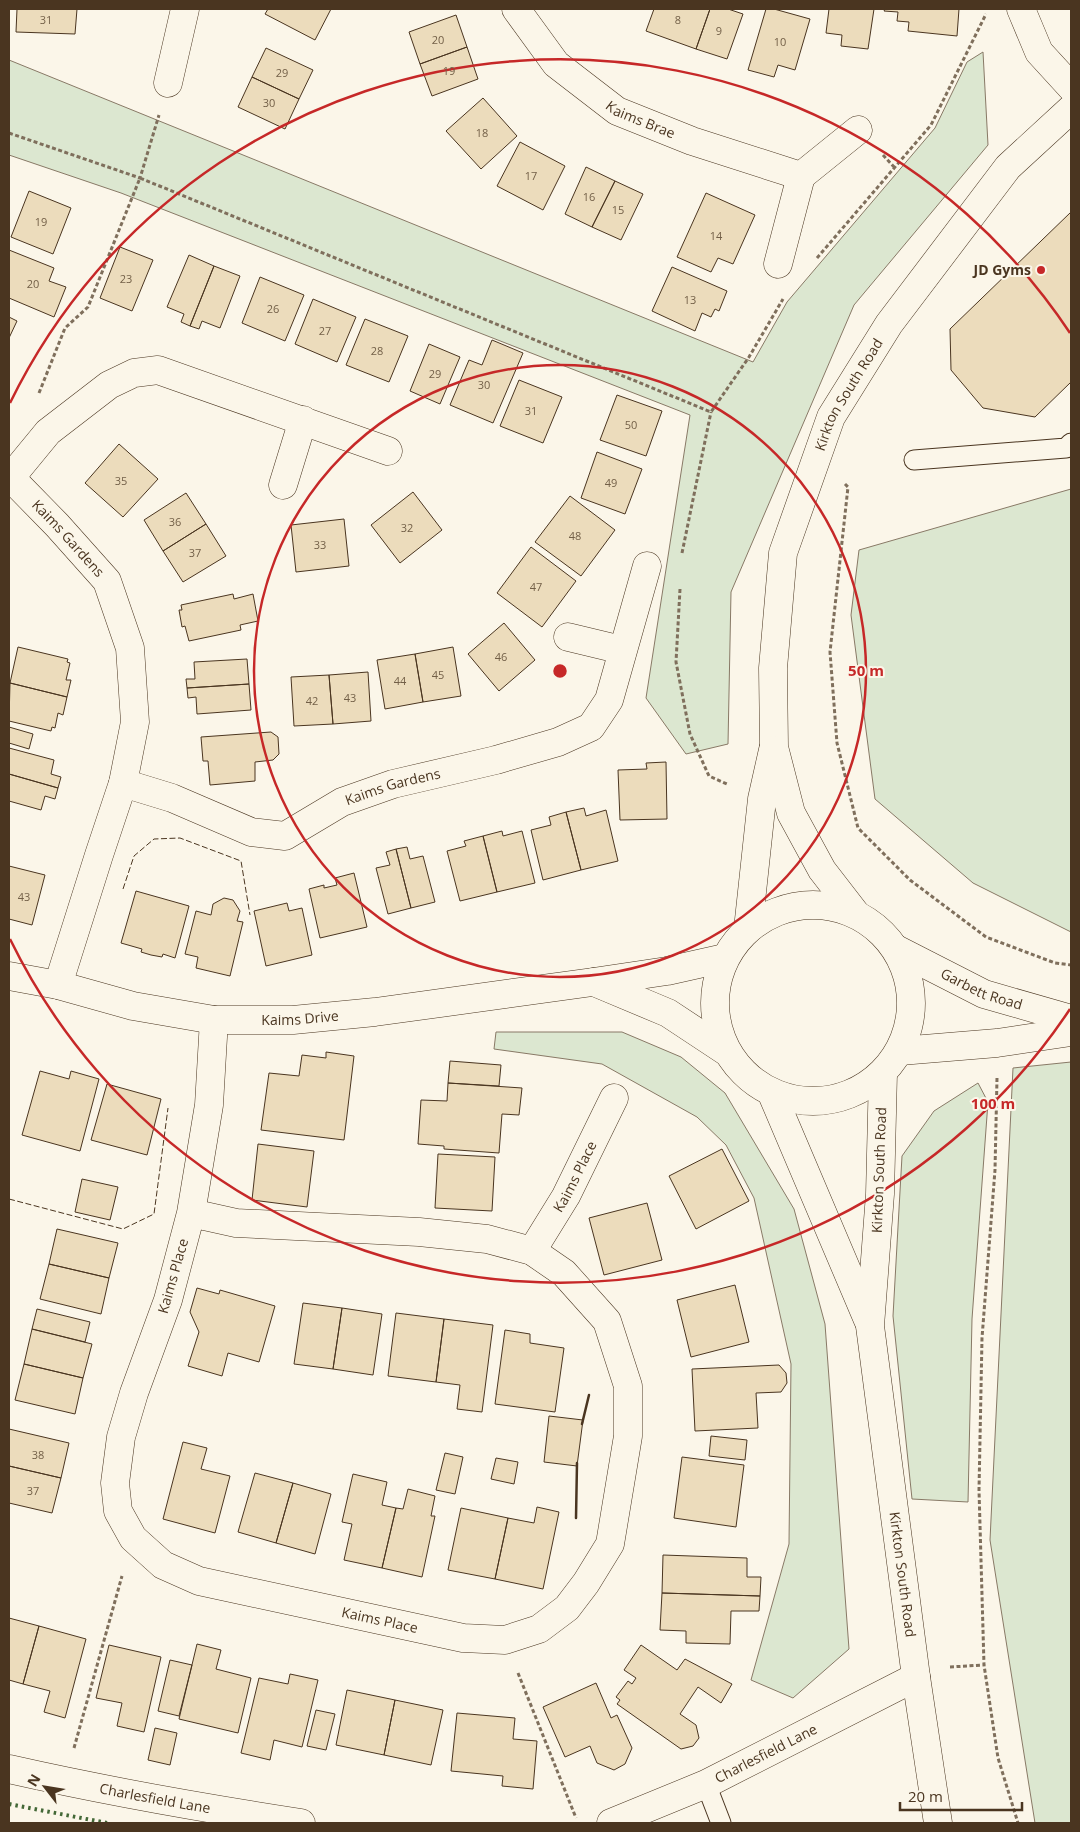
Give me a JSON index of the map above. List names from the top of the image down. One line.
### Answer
{"streets":{"street":["Kaims Brae","Kirkton South Road","Kaims Gardens","Garbett Road","Kaims Drive","Kaims Place","Charlesfield Lane"]},"crossings":[["Kirkton South Road","Charlesfield Lane"],["Kaims Gardens","Kaims Drive"],["Kaims Drive","Kaims Place"]],"places":["JD Gyms"],"house_numbers":["31","8","9","20","10","19","29","30","18","17","16","15","19","14","23","20","13","26","27","28","29","30","31","50","35","49","36","32","48","33","37","47","46","45","44","43","42","43","38","37"],"scale_bar":"20 m","north":"top left","rings":["50 m","100 m"]}
